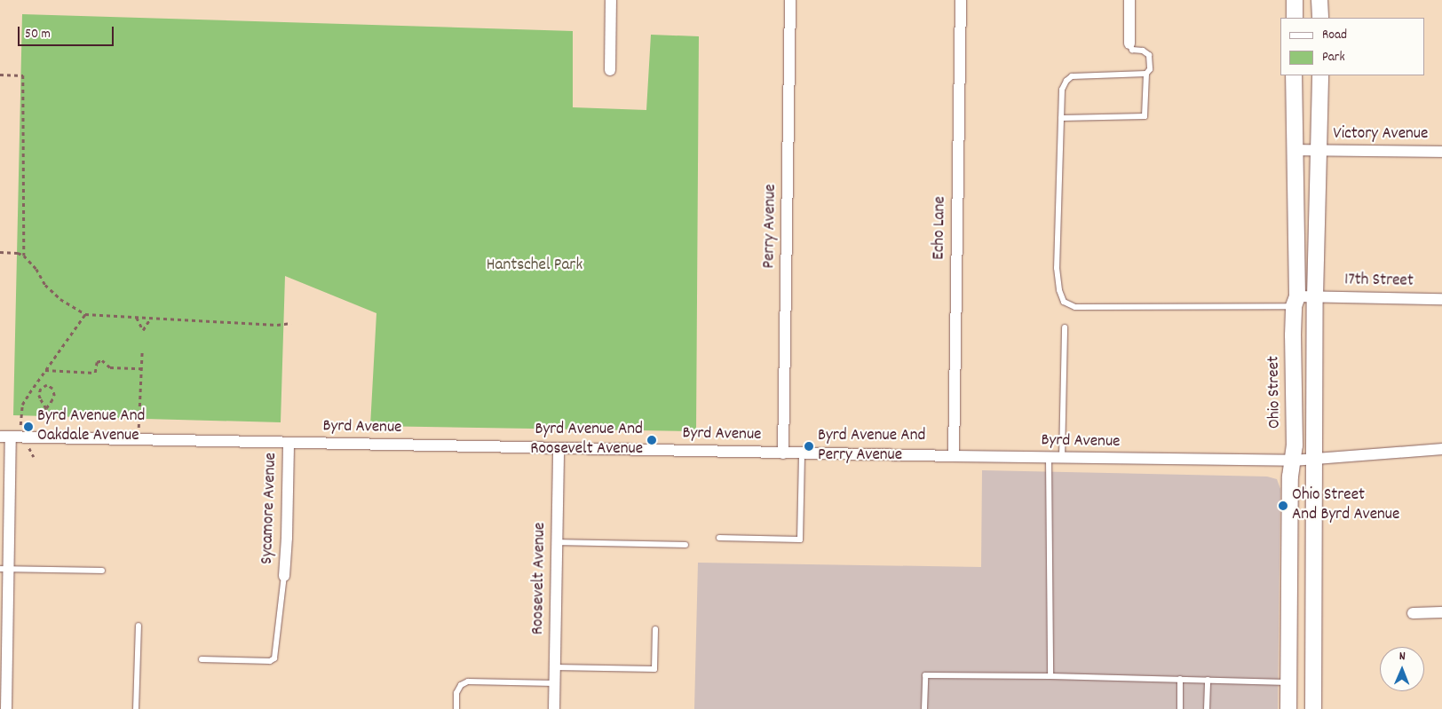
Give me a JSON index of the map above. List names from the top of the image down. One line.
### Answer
{"streets":{"street":["Victory Avenue","Perry Avenue","Echo Lane","17th Street","Ohio Street","Byrd Avenue","Sycamore Avenue","Roosevelt Avenue"]},"crossings":[["Victory Avenue","Ohio Street"],["Perry Avenue","Byrd Avenue"],["Echo Lane","Byrd Avenue"],["17th Street","Ohio Street"],["Ohio Street","Byrd Avenue"],["Byrd Avenue","Sycamore Avenue"],["Byrd Avenue","Roosevelt Avenue"]],"parks":["Hantschel Park"],"places":["Byrd Avenue And Oakdale Avenue","Byrd Avenue And Roosevelt Avenue","Byrd Avenue And Perry Avenue","Ohio Street And Byrd Avenue"],"legend":["Road","Park"],"scale_bar":"50 m","north":"top"}
